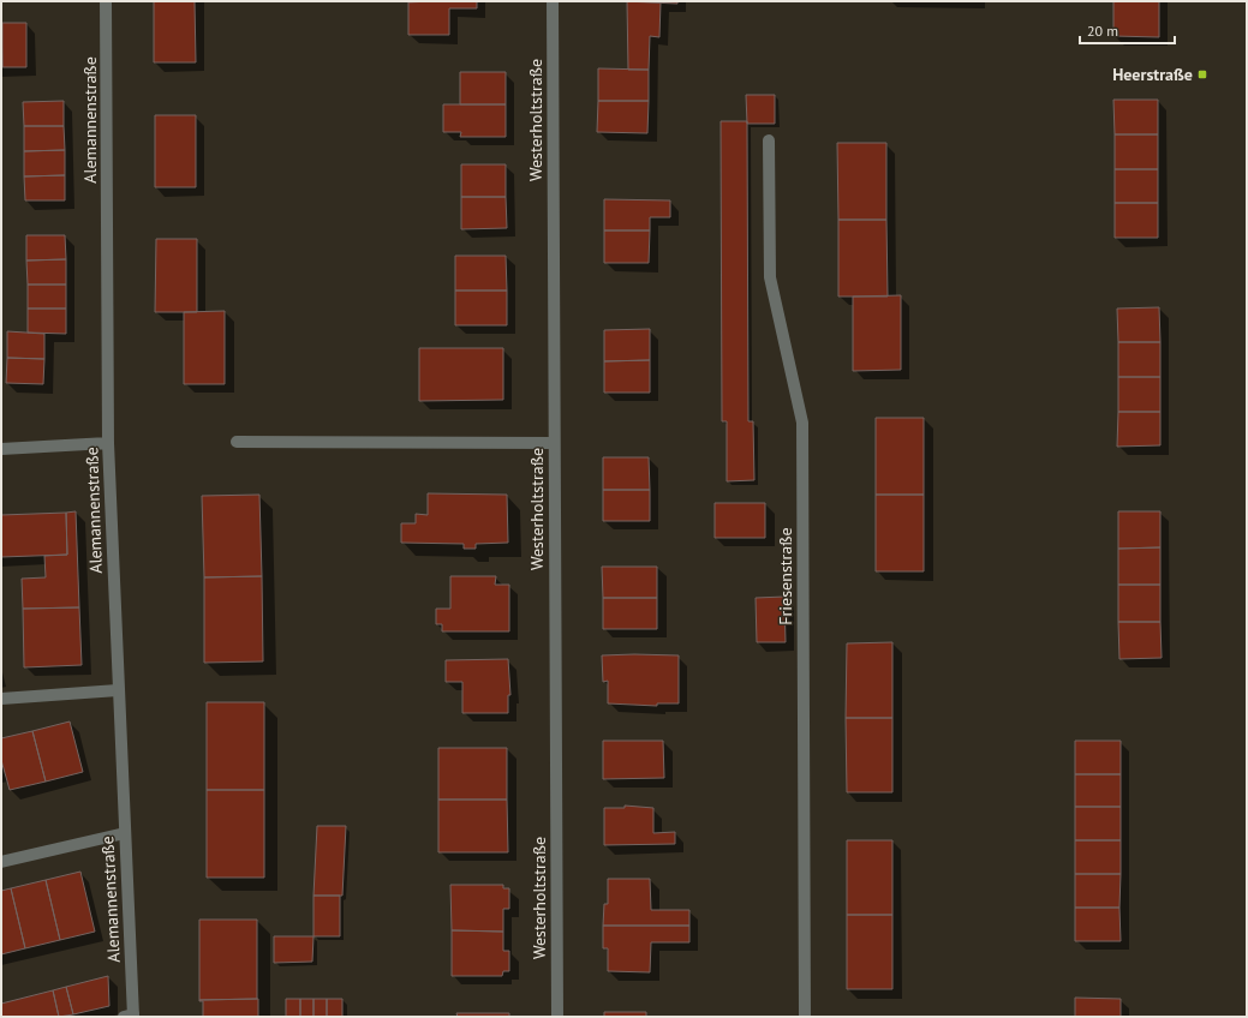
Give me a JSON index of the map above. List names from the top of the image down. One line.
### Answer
{"streets":{"street":["Alemannenstraße","Westerholtstraße","Friesenstraße"]},"places":{"transit":["Heerstraße"]},"scale_bar":"20 m"}
